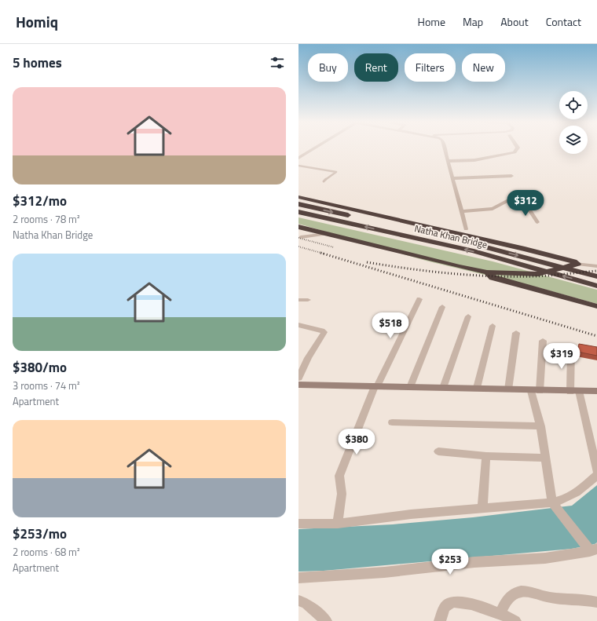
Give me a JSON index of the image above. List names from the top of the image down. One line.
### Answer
{"streets":{"highway":["Natha Khan Bridge"]},"page":{"header":"Homiq","nav":["Home","Map","About","Contact"],"heading":"5 homes","chip":["Buy","Rent","Filters","New"],"list":[{"name":"$312/mo","note":"2 rooms · 78 m² · Natha Khan Bridge"},{"name":"$380/mo","note":"3 rooms · 74 m² · Apartment"},{"name":"$253/mo","note":"2 rooms · 68 m² · Apartment"}],"price":["$312","$518","$319","$380","$253"]}}
